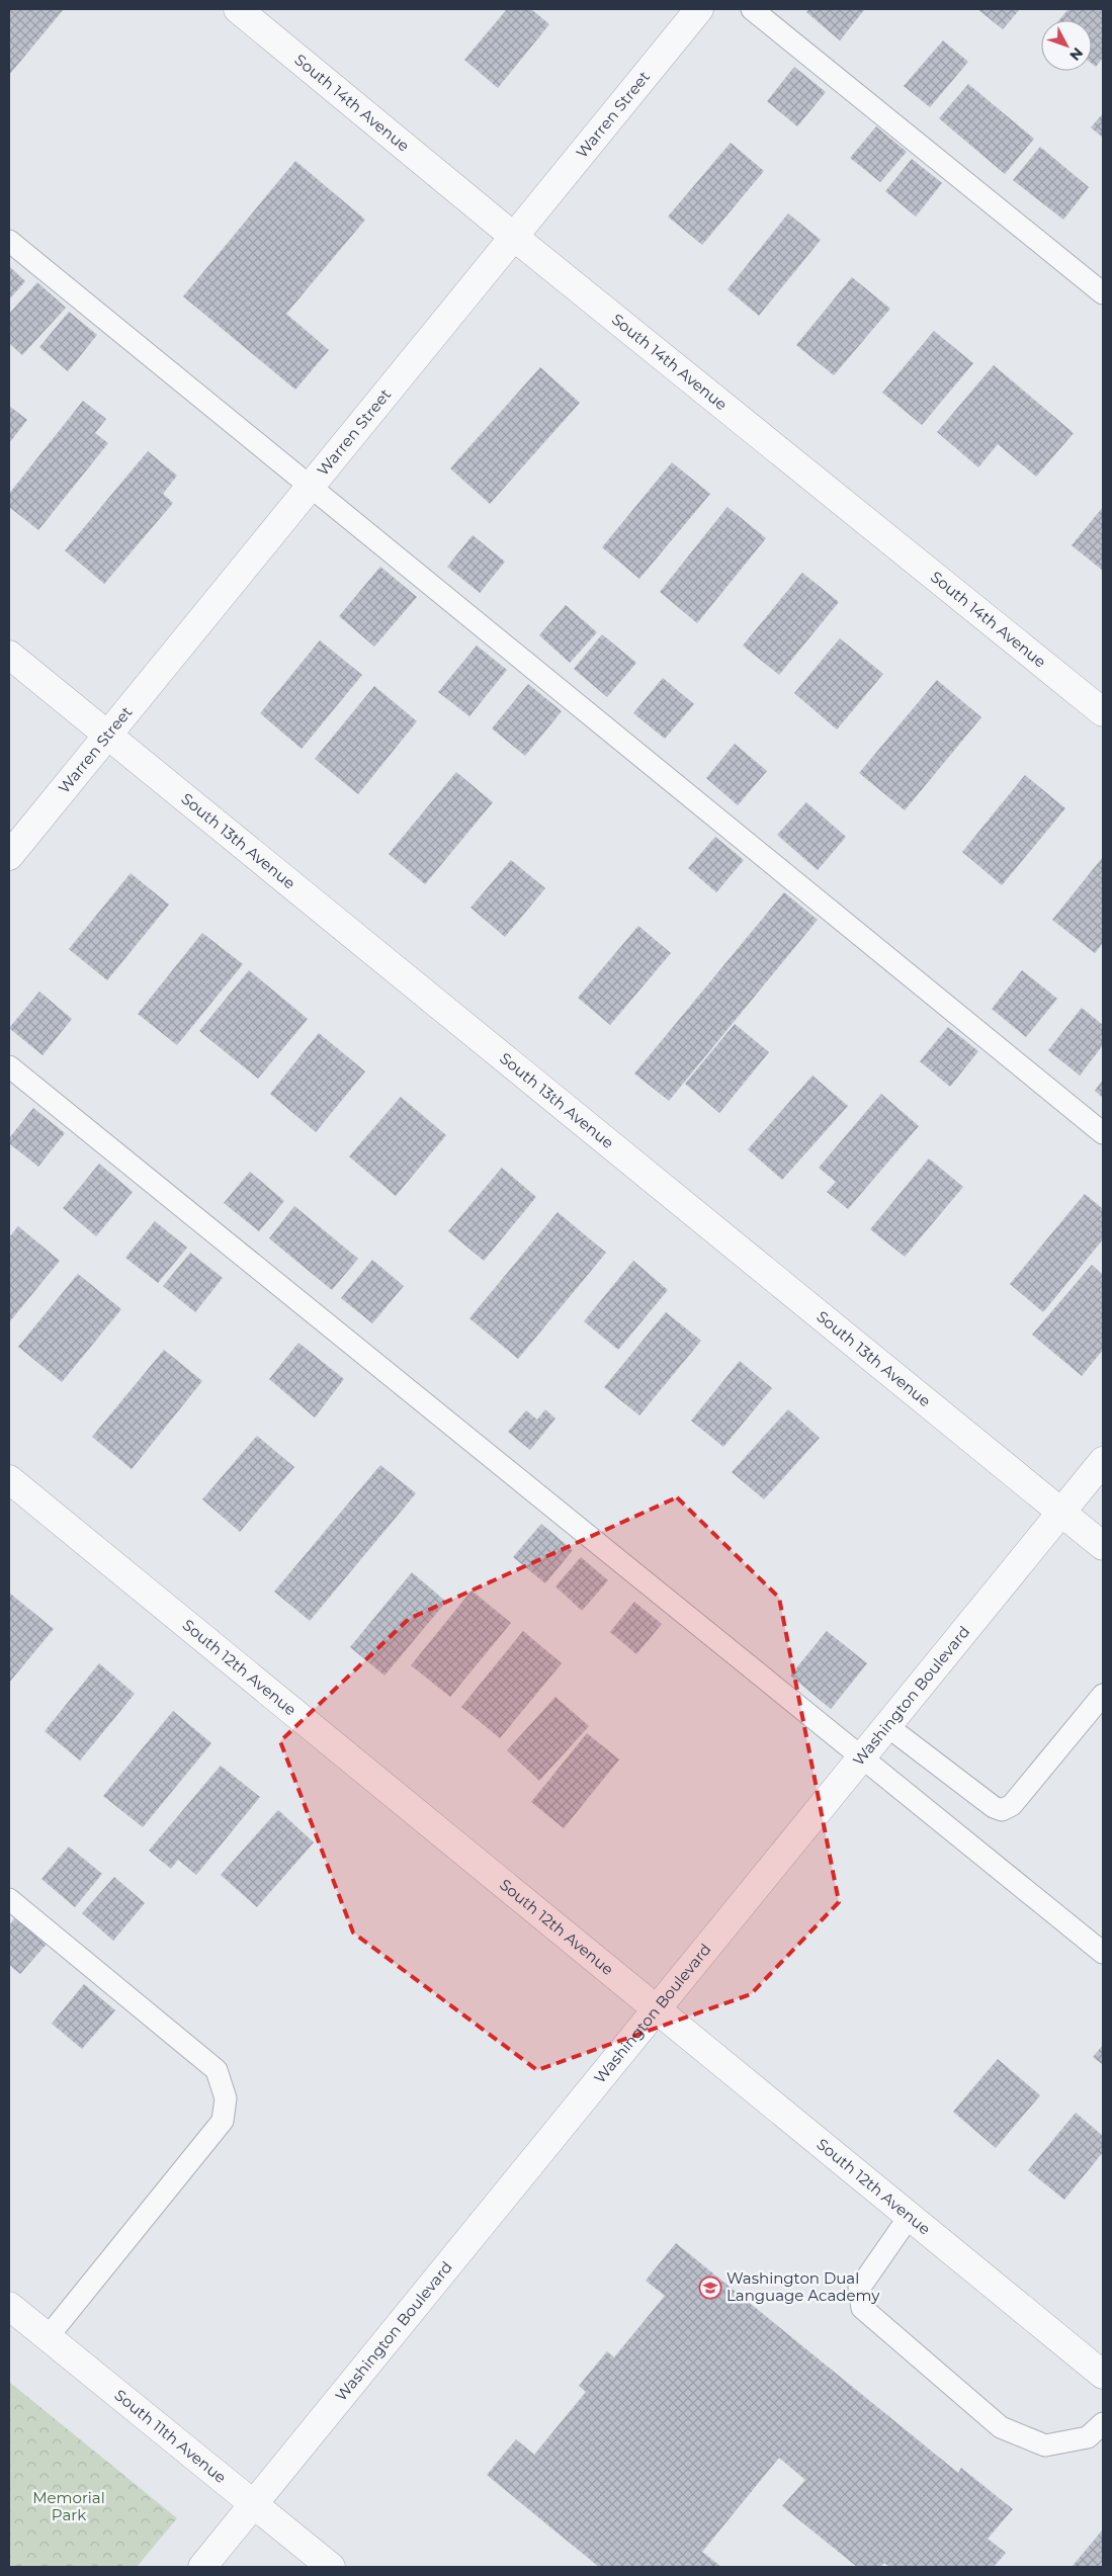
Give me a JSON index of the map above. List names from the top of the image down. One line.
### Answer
{"streets":{"street":["South 14th Avenue","Warren Street","South 13th Avenue","South 12th Avenue","Washington Boulevard","South 11th Avenue"]},"crossings":[["South 14th Avenue","Warren Street"],["Warren Street","South 13th Avenue"],["South 13th Avenue","Washington Boulevard"],["South 12th Avenue","Washington Boulevard"],["Washington Boulevard","South 11th Avenue"]],"parks":["Memorial Park"],"places":{"school or university":["Washington Dual Language Academy"]},"north":"bottom right"}
